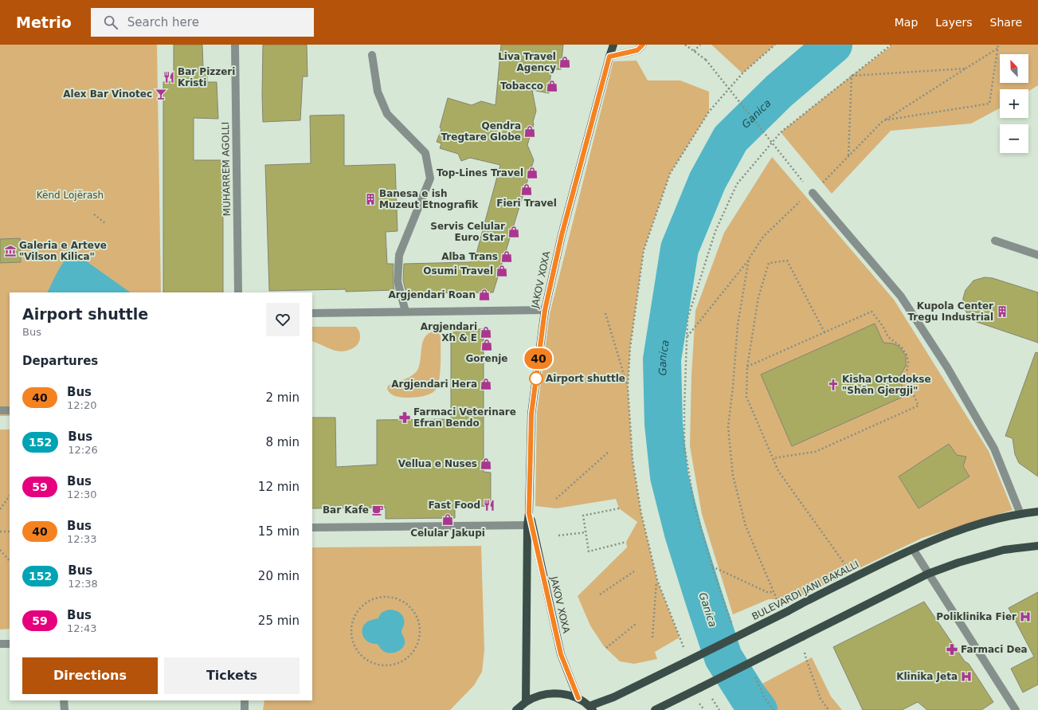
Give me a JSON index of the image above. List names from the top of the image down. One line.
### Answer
{"streets":{"main road":["JAKOV XOXA","BULEVARDI JANI BAKALLI"],"street":["MUHARREM AGOLLI"]},"water":["Ganica"],"parks":["Kënd Lojërash"],"places":{"shop":["Liva Travel Agency","Tobacco","Qendra Tregtare Globe","Top-Lines Travel","Fieri Travel","Servis Celular Euro Star","Alba Trans","Osumi Travel","Argjendari Roan","Argjendari Xh & E","Gorenje","Argjendari Hera","Vellua e Nuses","Celular Jakupi"],"restaurant":["Bar Pizzeri Kristi","Fast Food"],"bar":["Alex Bar Vinotec"],"building":["Banesa e ish Muzeut Etnografik","Kupola Center Tregu Industrial"],"museum":["Galeria e Arteve \"Vilson Kilica\""],"other":["Airport shuttle"],"church":["Kisha Ortodokse \"Shën Gjergji\""],"pharmacy":["Farmaci Veterinare Efran Bendo","Farmaci Dea"],"cafe":["Bar Kafe"],"hospital":["Poliklinika Fier","Klinika Jeta"]},"lines":["bus line 40"],"north":"top left","page":{"header":"Metrio","search":"Search here","nav":["Map","Layers","Share"],"on_map":"40","map_buttons":["+","−"],"heading":[["Airport shuttle","Bus"],"Departures"],"list":[{"mark":"40","name":"Bus","note":"12:20","value":"2 min"},{"mark":"152","name":"Bus","note":"12:26","value":"8 min"},{"mark":"59","name":"Bus","note":"12:30","value":"12 min"},{"mark":"40","name":"Bus","note":"12:33","value":"15 min"},{"mark":"152","name":"Bus","note":"12:38","value":"20 min"},{"mark":"59","name":"Bus","note":"12:43","value":"25 min"}],"buttons":["Directions","Tickets"]}}
